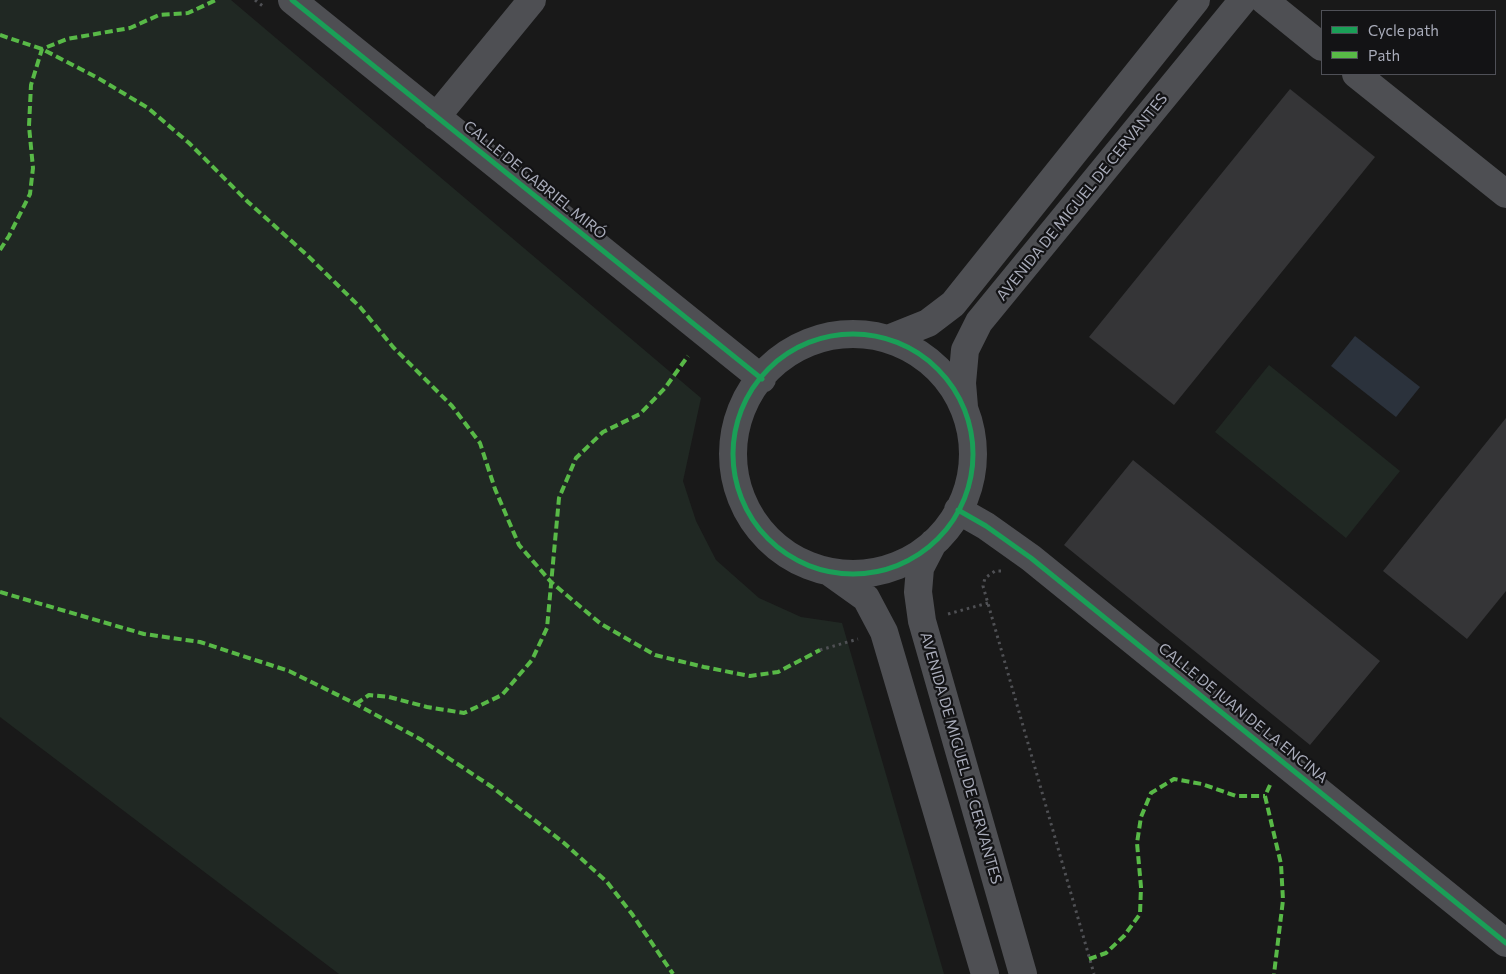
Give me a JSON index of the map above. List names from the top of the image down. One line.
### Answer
{"streets":{"street":["CALLE DE GABRIEL MIRÓ","AVENIDA DE MIGUEL DE CERVANTES","CALLE DE JUAN DE LA ENCINA"]},"legend":["Cycle path","Path"]}
